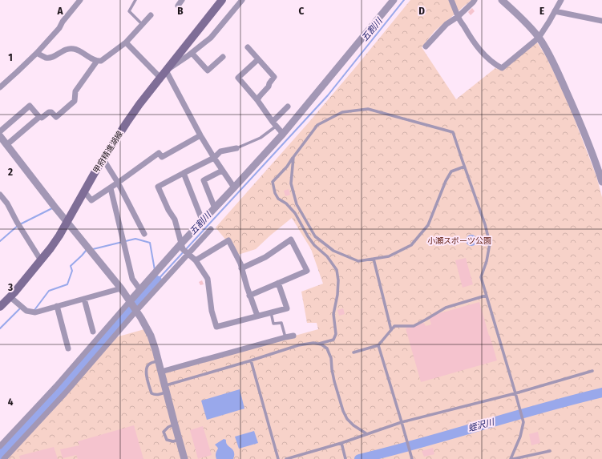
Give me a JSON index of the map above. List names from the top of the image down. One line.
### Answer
{"streets":{"main road":["甲府精進湖線"]},"water":["五割川","蛭沢川"],"parks":["小瀬スポーツ公園"],"grid":{"columns":["A","B","C","D","E"],"rows":["1","2","3","4"]}}
